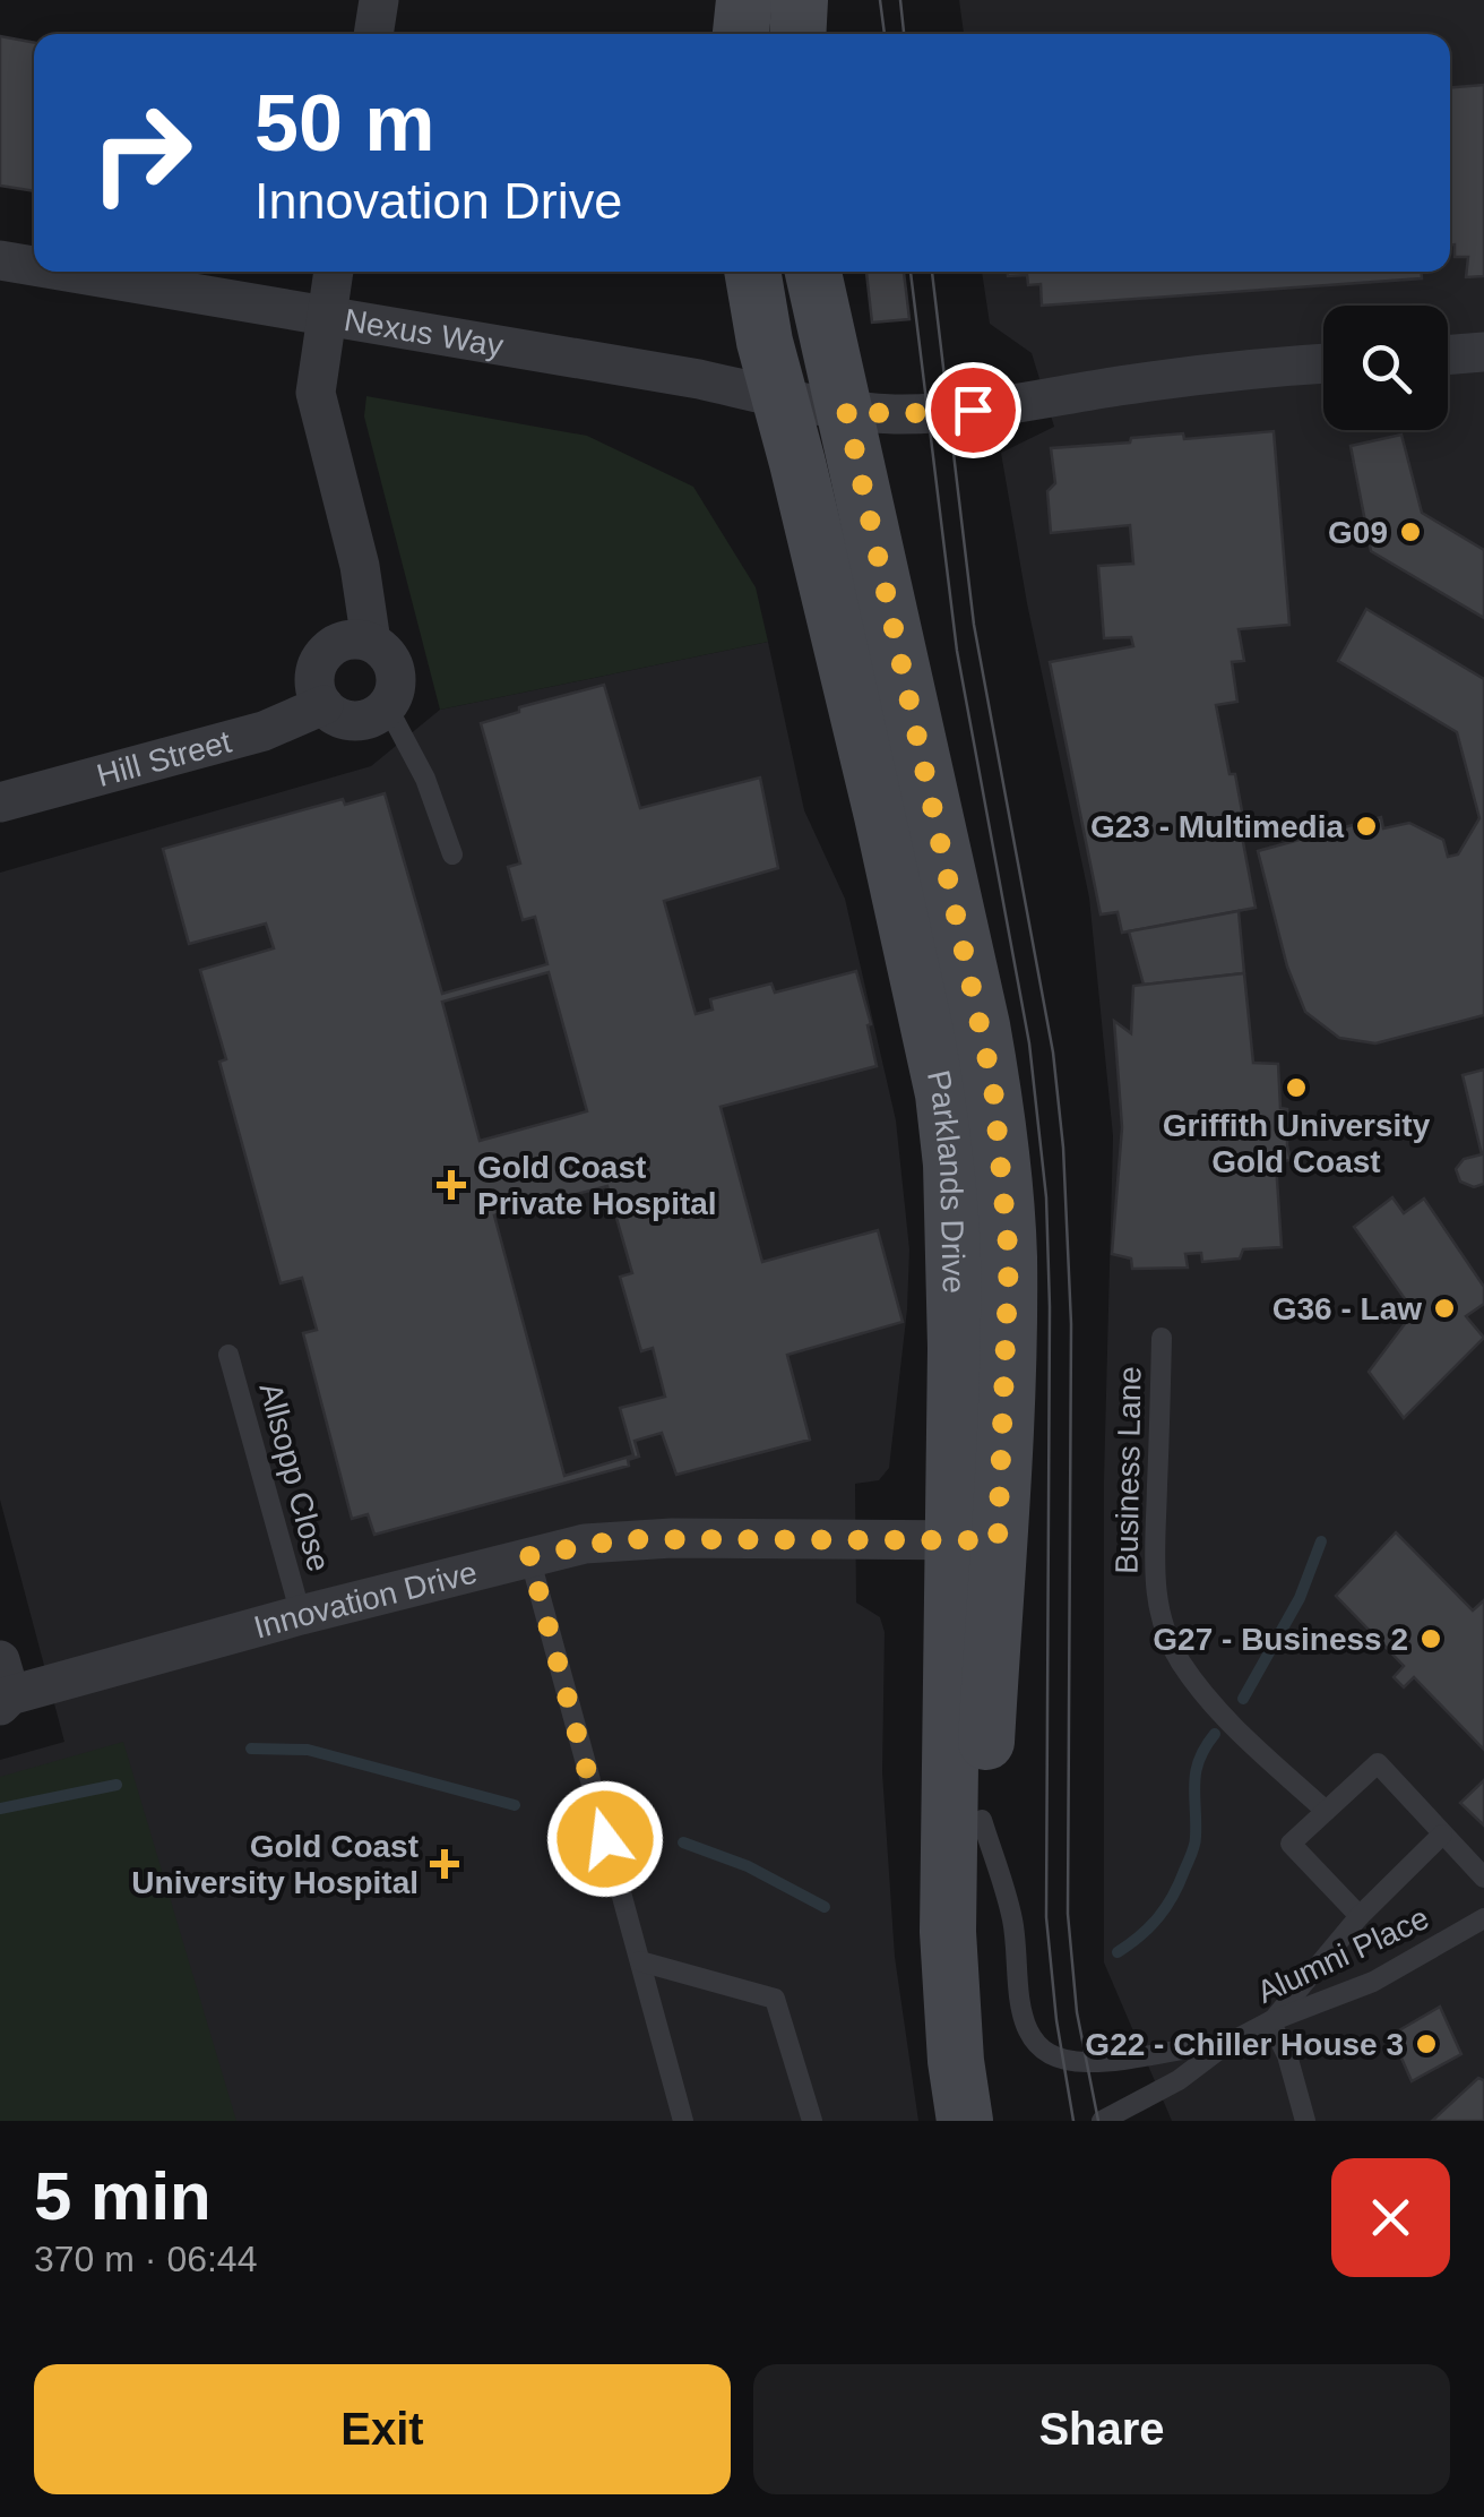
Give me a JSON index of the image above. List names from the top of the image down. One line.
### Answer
{"streets":{"street":["Nexus Way","Hill Street","Parklands Drive","Innovation Drive"],"lane":["Business Lane","Allsopp Close","Alumni Place"]},"crossings":[["Nexus Way","Parklands Drive"],["Parklands Drive","Innovation Drive"],["Parklands Drive","Alumni Place"],["Allsopp Close","Innovation Drive"]],"places":{"other":["G09","G23 - Multimedia","Griffith University Gold Coast","G36 - Law","G27 - Business 2","G22 - Chiller House 3"],"health":["Gold Coast Private Hospital","Gold Coast University Hospital"]},"page":{"turn":["50 m","Innovation Drive"],"heading":["5 min","370 m · 06:44"],"buttons":["Exit","Share"]}}
